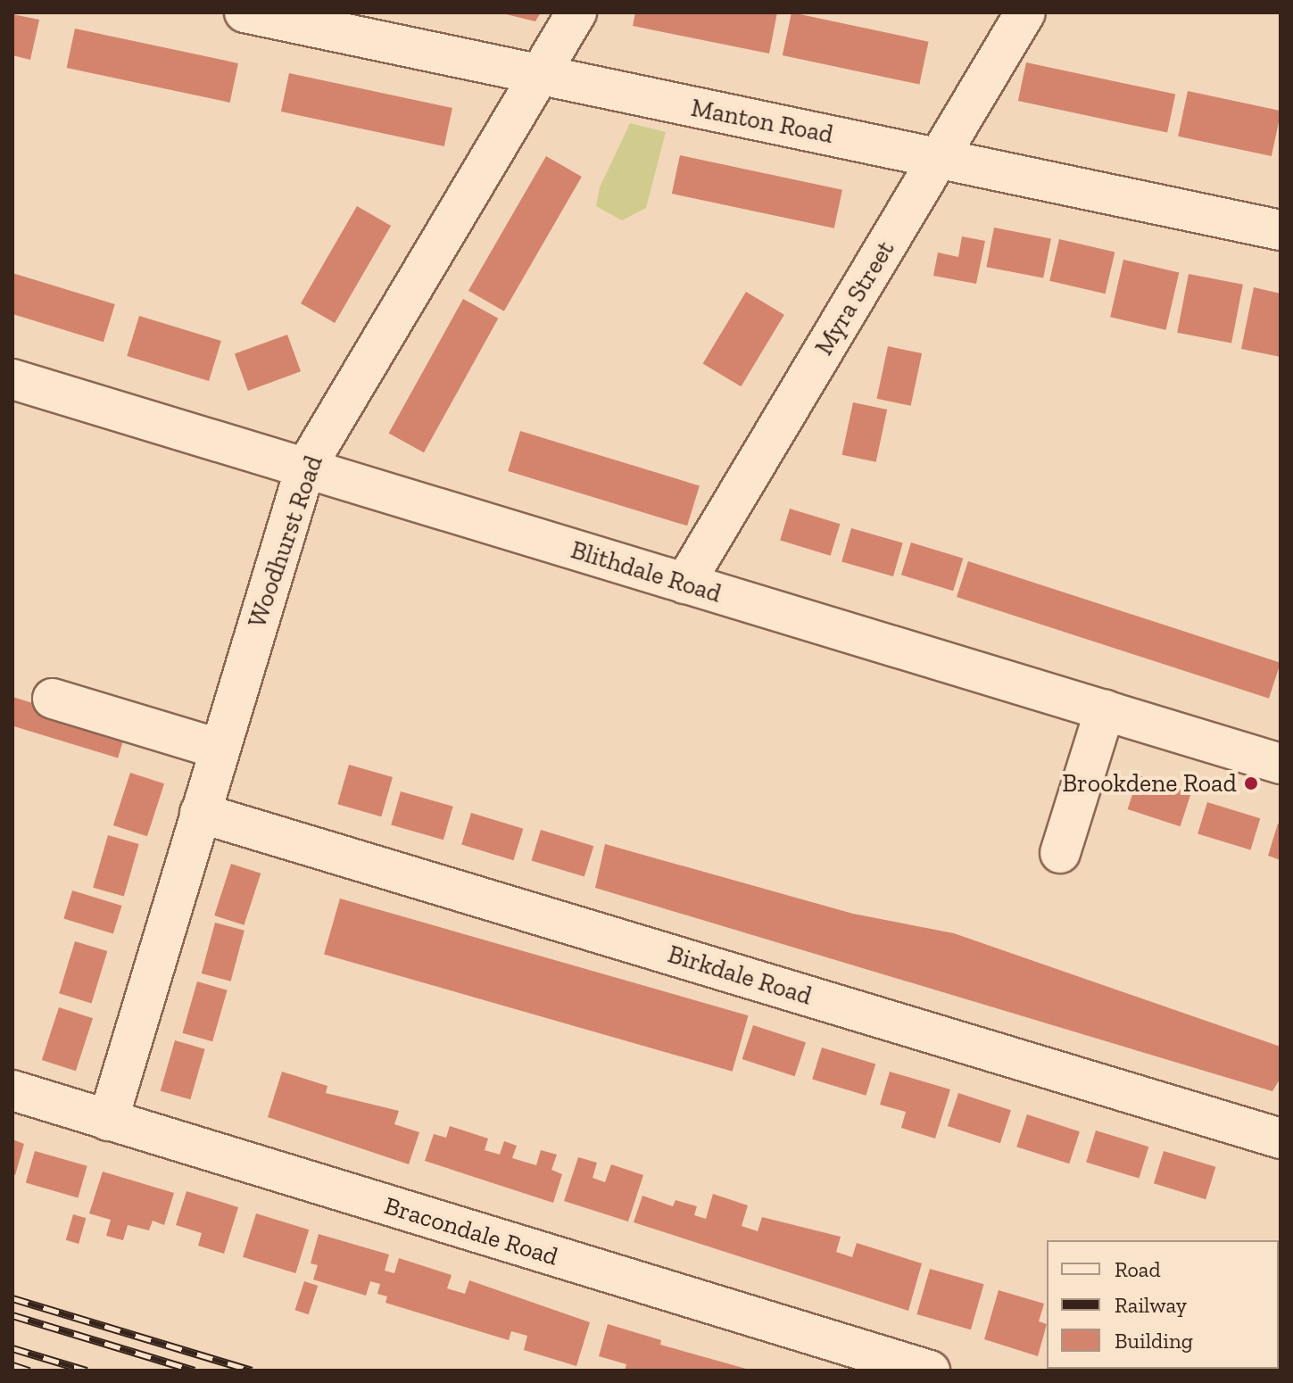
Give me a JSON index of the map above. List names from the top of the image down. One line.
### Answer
{"streets":{"street":["Manton Road","Myra Street","Woodhurst Road","Blithdale Road","Birkdale Road","Bracondale Road"]},"crossings":[["Manton Road","Myra Street"],["Manton Road","Woodhurst Road"],["Myra Street","Blithdale Road"],["Woodhurst Road","Blithdale Road"],["Woodhurst Road","Birkdale Road"],["Woodhurst Road","Bracondale Road"]],"places":["Brookdene Road"],"legend":["Road","Railway","Building"]}
